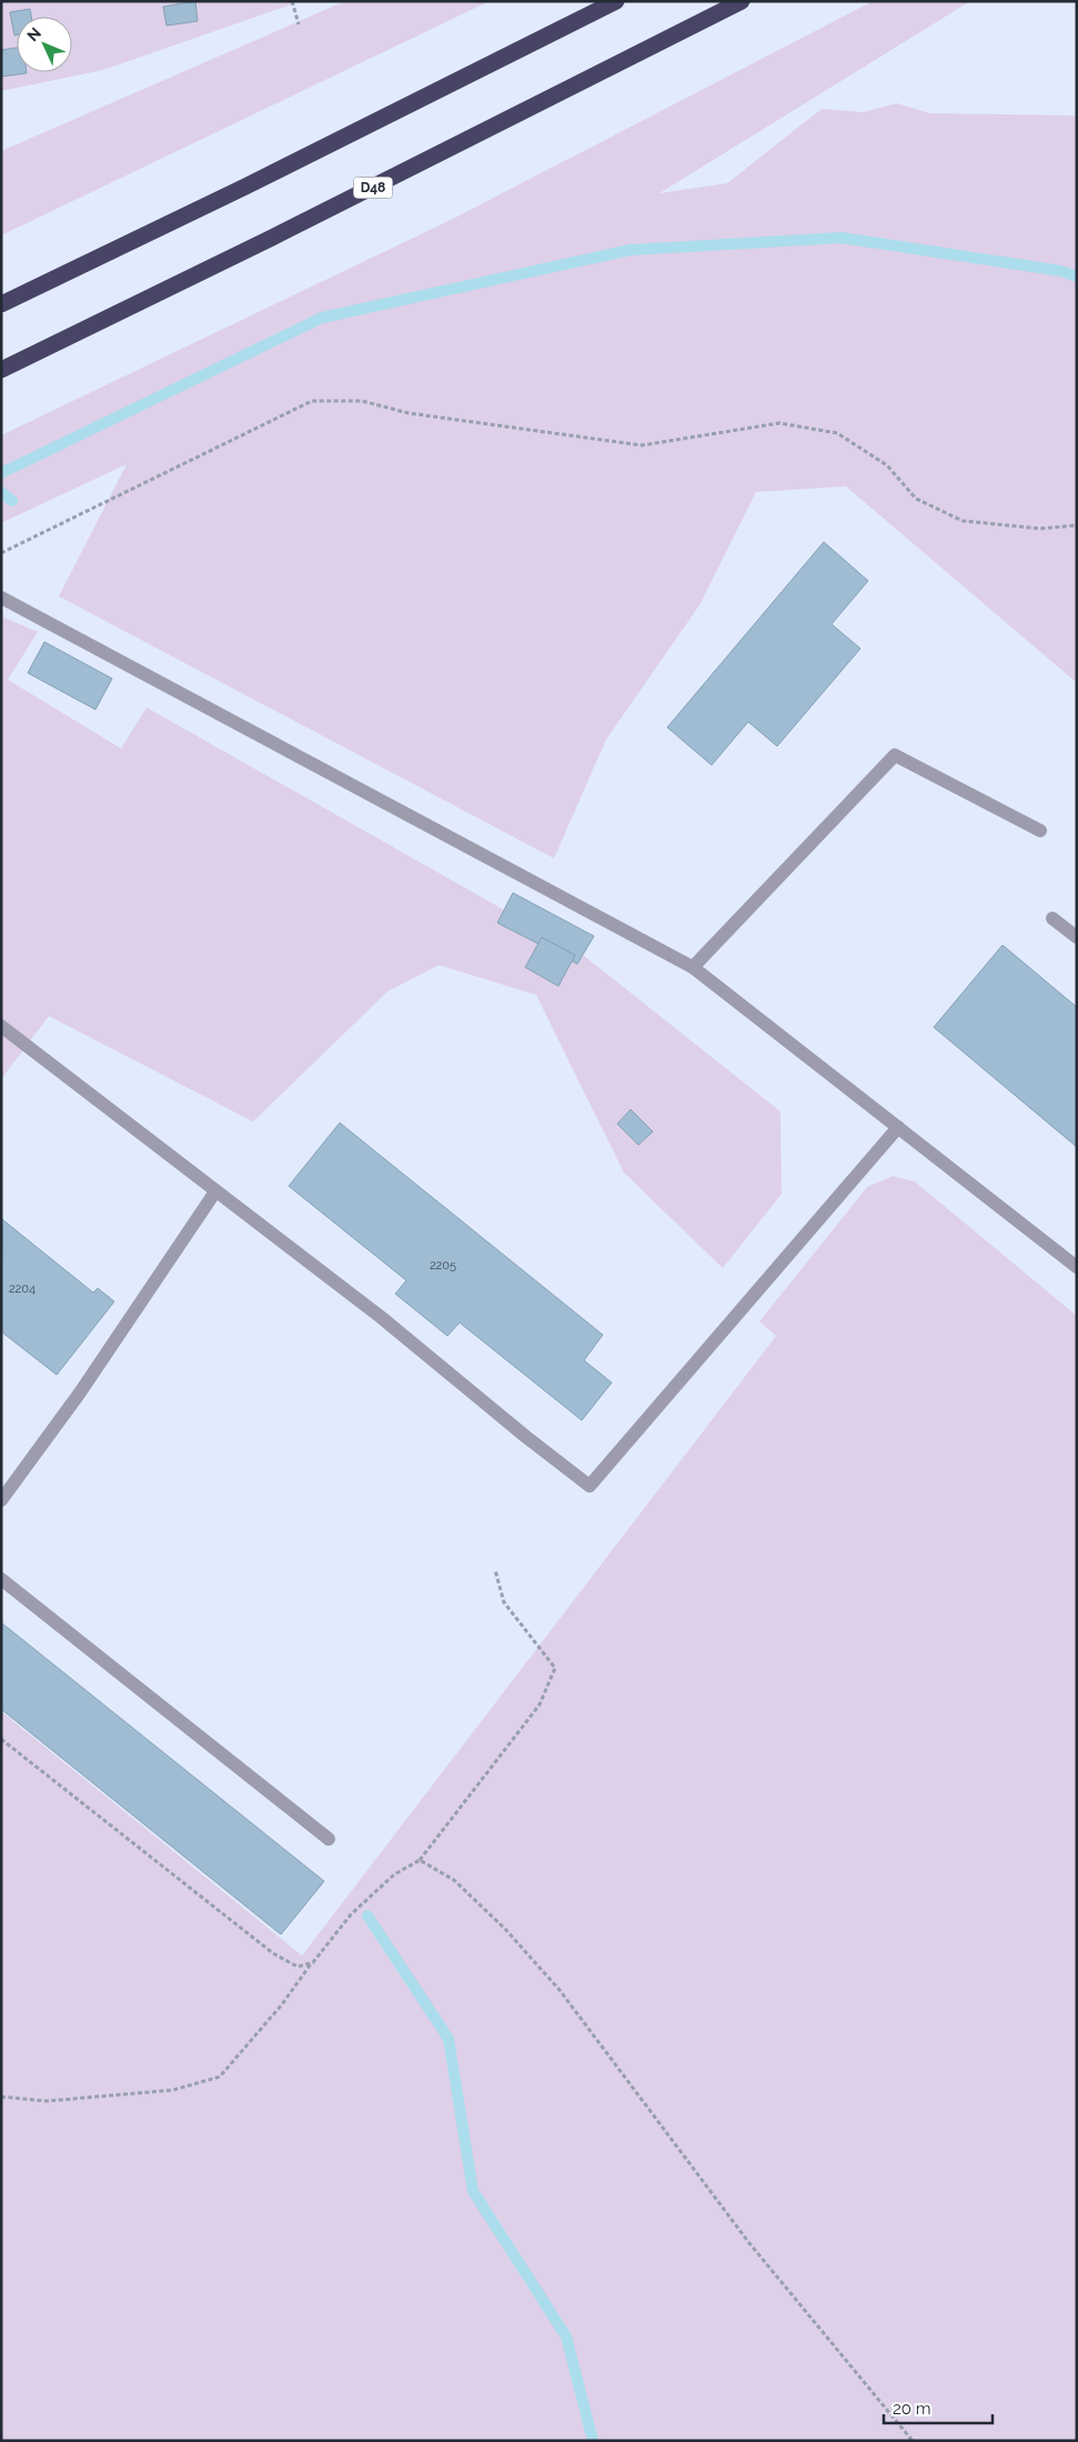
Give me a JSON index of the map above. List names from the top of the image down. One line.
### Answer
{"streets":{"highway":["D48"]},"house_numbers":["2205","2204"],"scale_bar":"20 m","north":"top left"}
